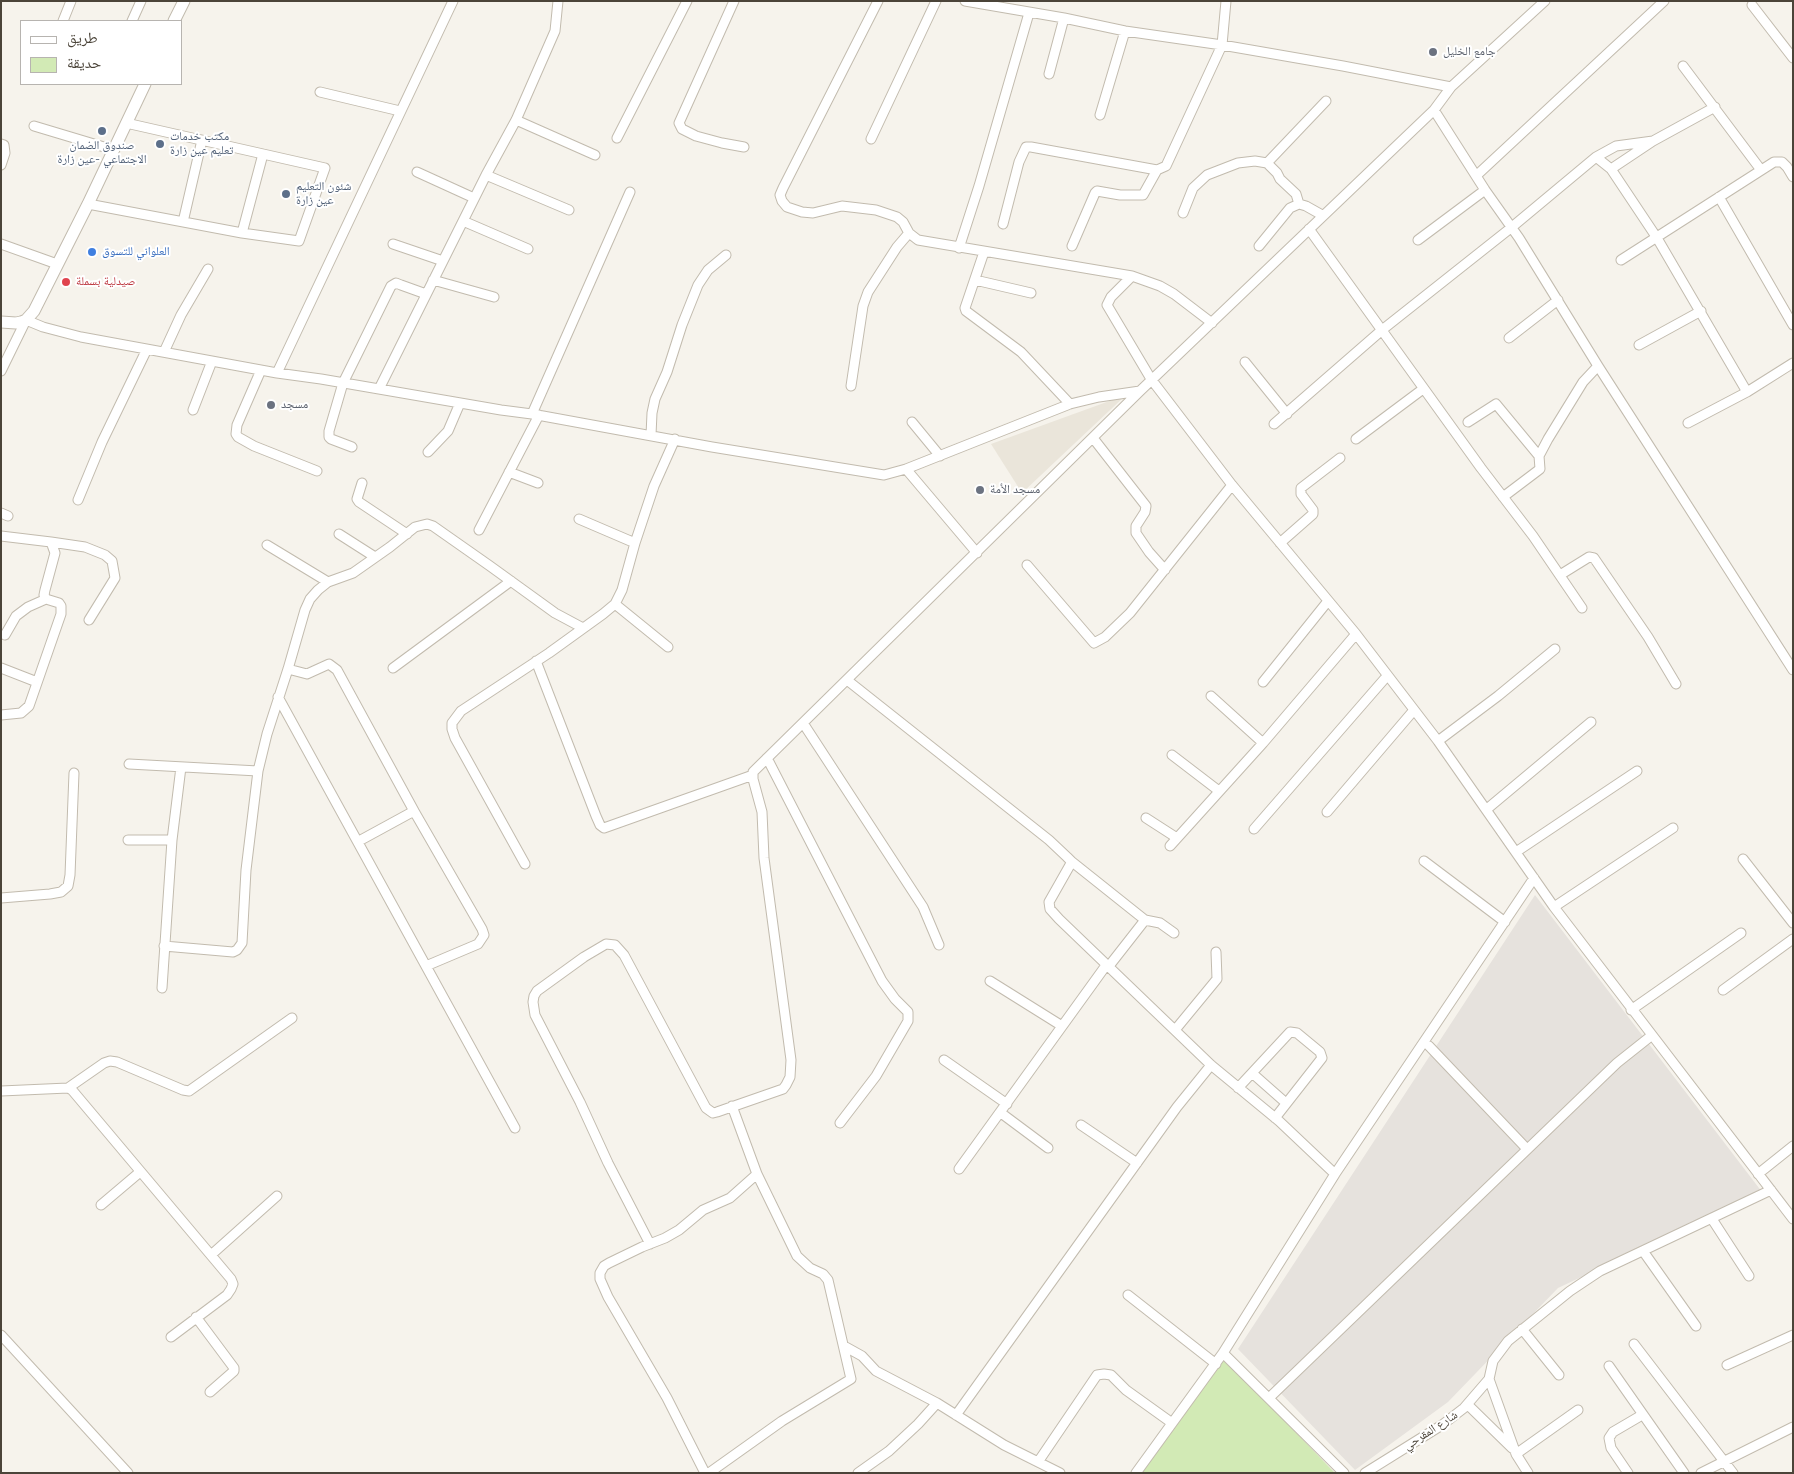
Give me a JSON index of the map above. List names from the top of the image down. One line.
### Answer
{"streets":{"street":["شارع المقرحي"]},"places":["جامع الخليل","صندوق الضمان الاجتماعي -عين زارة","مكتب خدمات تعليم عين زارة","شئون التعليم عين زارة","العلواني للتسوق","صيدلية بسملة","مسجد","مسجد الأمة"],"legend":["طريق","حديقة"]}
